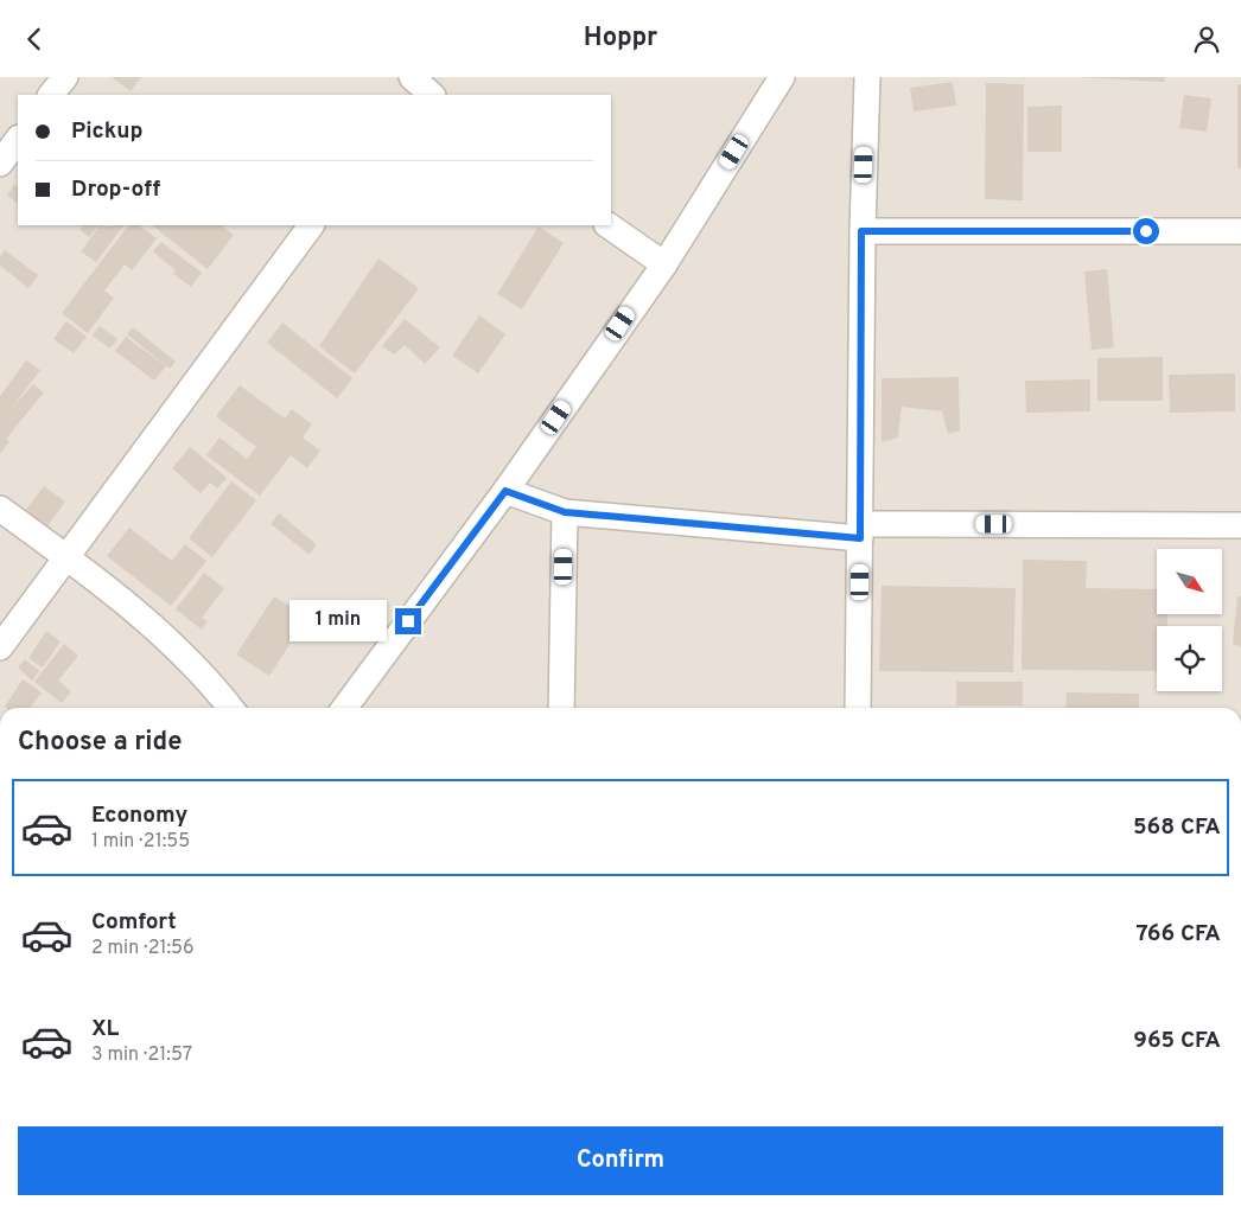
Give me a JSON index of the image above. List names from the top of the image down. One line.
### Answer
{"north":"bottom right","page":{"header":"Hoppr","banner":["Pickup","Drop-off"],"bubble":"1 min","heading":"Choose a ride","list":[{"name":"Economy","note":"1 min · 21:55","value":"568 CFA"},{"name":"Comfort","note":"2 min · 21:56","value":"766 CFA"},{"name":"XL","note":"3 min · 21:57","value":"965 CFA"}],"buttons":"Confirm"}}
